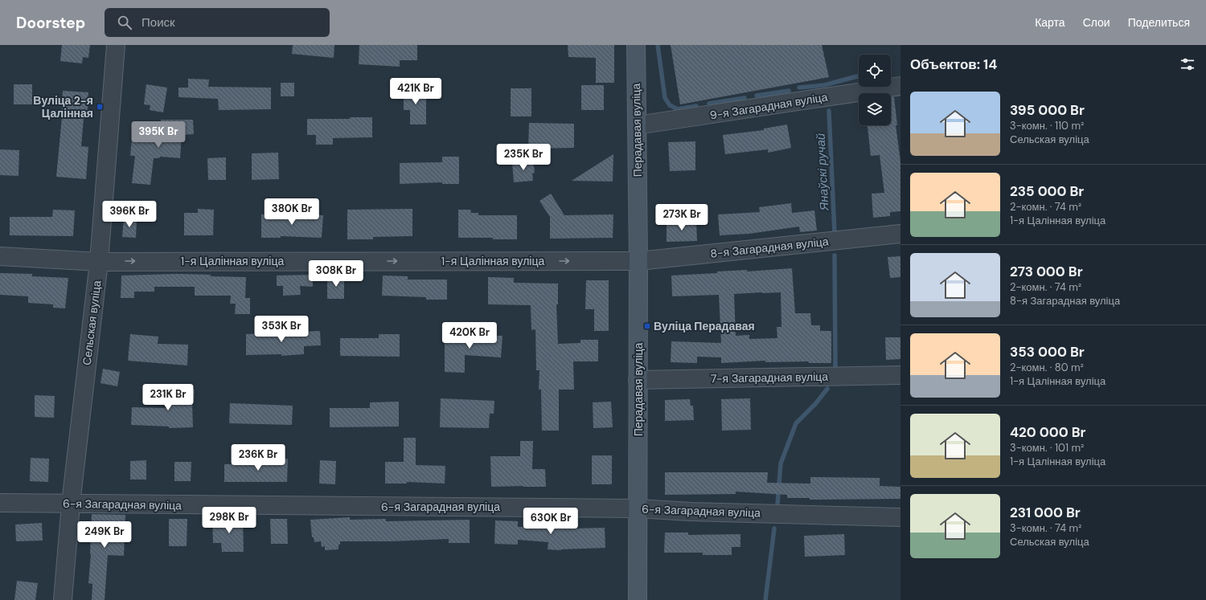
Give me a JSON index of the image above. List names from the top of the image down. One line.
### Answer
{"streets":{"street":["9-я Загарадная вуліца","Перадавая вуліца","8-я Загарадная вуліца","1-я Цалінная вуліца","Сельская вуліца","7-я Загарадная вуліца","6-я Загарадная вуліца"]},"crossings":[["9-я Загарадная вуліца","Перадавая вуліца"],["Перадавая вуліца","8-я Загарадная вуліца"],["Перадавая вуліца","1-я Цалінная вуліца"],["Перадавая вуліца","7-я Загарадная вуліца"],["Перадавая вуліца","6-я Загарадная вуліца"],["8-я Загарадная вуліца","1-я Цалінная вуліца"],["1-я Цалінная вуліца","Сельская вуліца"],["Сельская вуліца","6-я Загарадная вуліца"]],"one_way":["1-я Цалінная вуліца"],"water":["Янаўскі ручай"],"places":{"transit":["Вуліца 2-я Цалінная","Вуліца Перадавая"]},"page":{"header":"Doorstep","search":"Поиск","nav":["Карта","Слои","Поделиться"],"heading":"Объектов: 14","price":["421K Br","395K Br","235K Br","380K Br","396K Br","273K Br","308K Br","353K Br","420K Br","231K Br","236K Br","298K Br","630K Br","249K Br"],"list":[{"name":"395 000 Br","note":"3-комн. · 110 m² · Сельская вуліца"},{"name":"235 000 Br","note":"2-комн. · 74 m² · 1-я Цалінная вуліца"},{"name":"273 000 Br","note":"2-комн. · 74 m² · 8-я Загарадная вуліца"},{"name":"353 000 Br","note":"2-комн. · 80 m² · 1-я Цалінная вуліца"},{"name":"420 000 Br","note":"3-комн. · 101 m² · 1-я Цалінная вуліца"},{"name":"231 000 Br","note":"3-комн. · 74 m² · Сельская вуліца"}]}}
